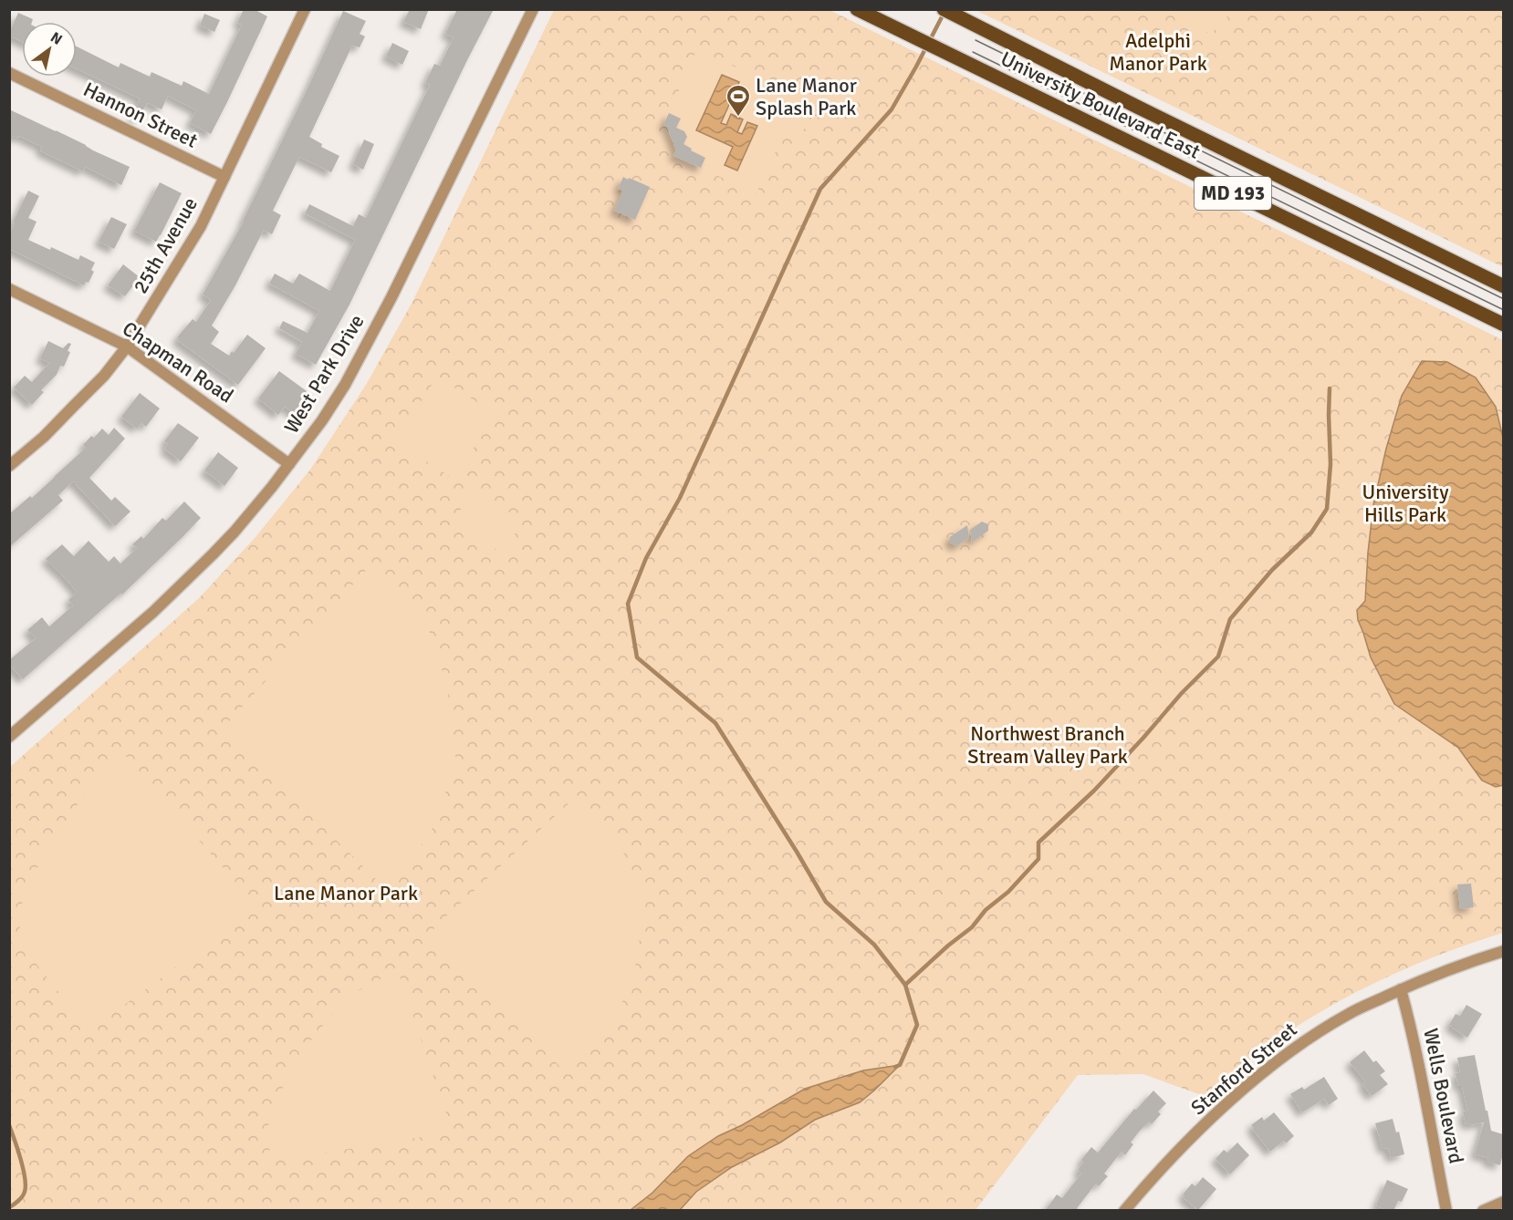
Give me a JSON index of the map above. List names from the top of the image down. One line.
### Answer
{"streets":{"main road":["University Boulevard East","MD 193"],"street":["Hannon Street","25th Avenue","Chapman Road","West Park Drive","Stanford Street","Wells Boulevard"]},"crossings":[["Hannon Street","25th Avenue"],["25th Avenue","Chapman Road"],["Chapman Road","West Park Drive"],["Stanford Street","Wells Boulevard"]],"parks":["Adelphi Manor Park","University Hills Park","Northwest Branch Stream Valley Park","Lane Manor Park"],"places":{"sports":["Lane Manor Splash Park"]},"north":"top right"}
